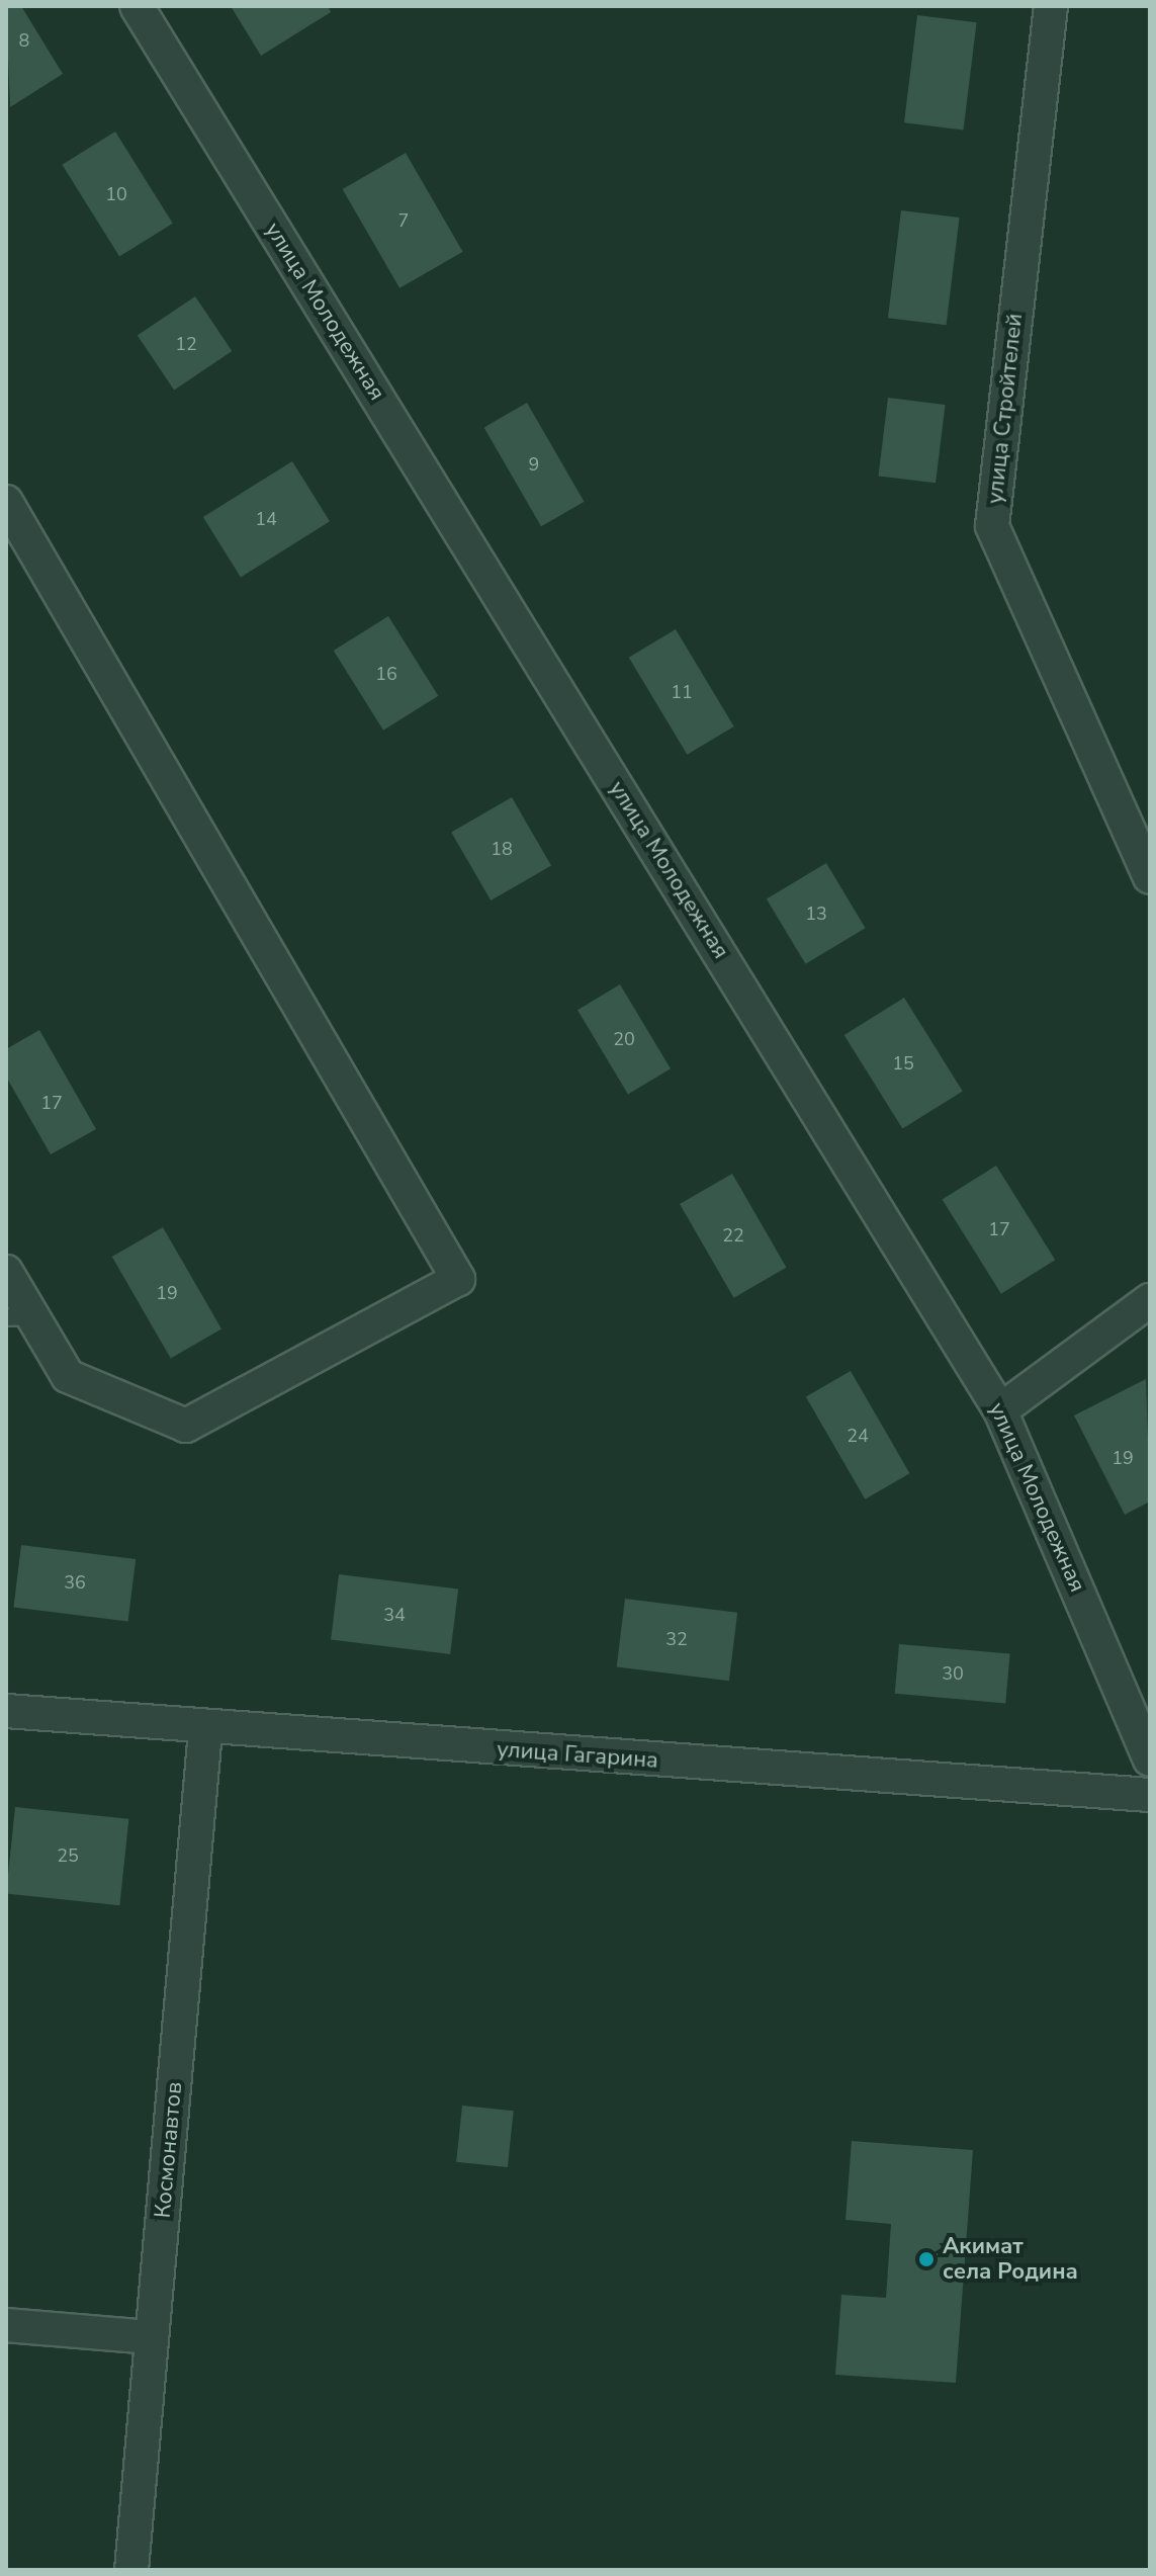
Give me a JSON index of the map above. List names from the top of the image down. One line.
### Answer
{"streets":{"street":["улица Молодежная","улица Стройтелей","улица Гагарина","Космонавтов"]},"crossings":[["улица Гагарина","Космонавтов"]],"places":["Акимат села Родина"],"house_numbers":["8","10","7","12","9","14","16","11","18","13","20","15","17","17","22","19","24","19","36","34","32","30","25"]}
